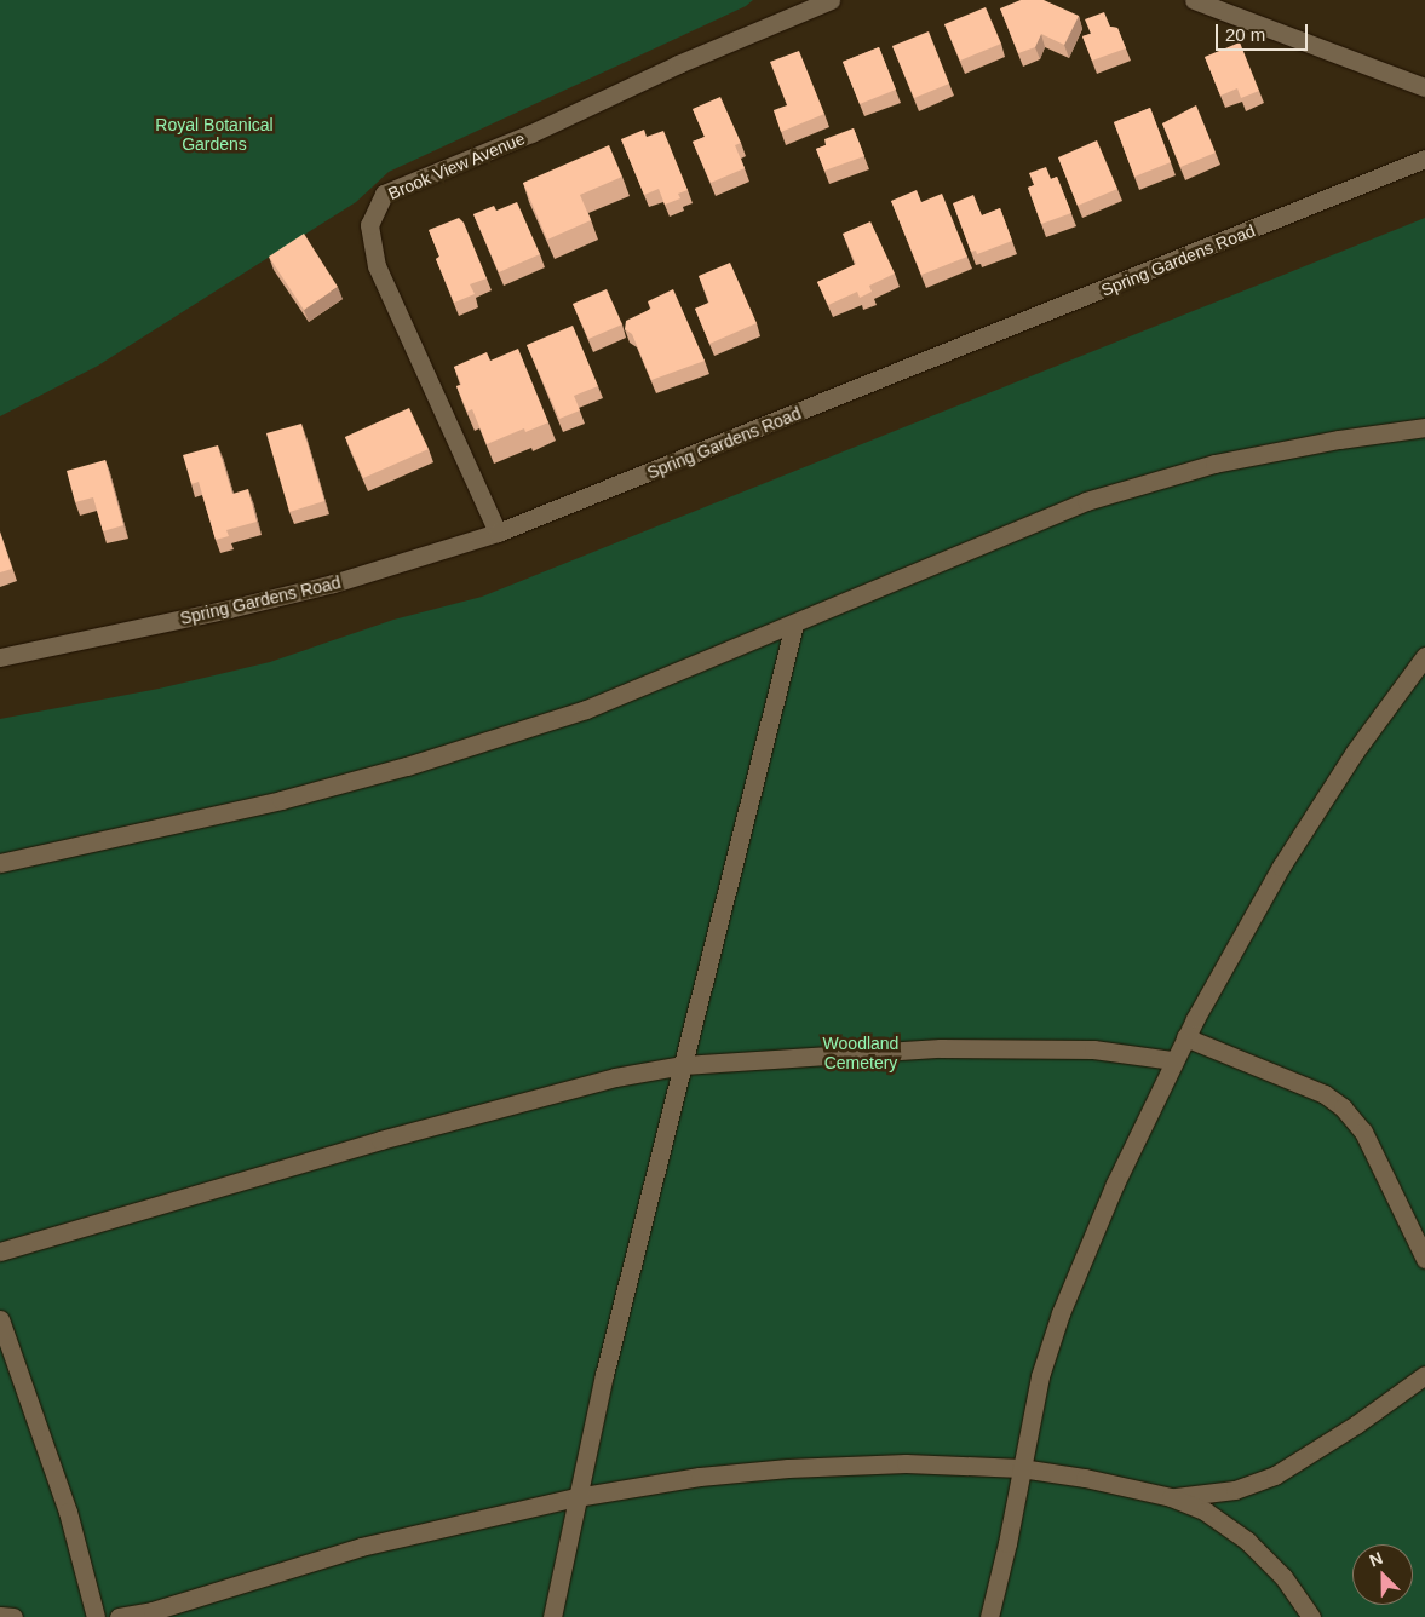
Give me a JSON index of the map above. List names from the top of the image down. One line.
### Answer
{"streets":{"street":["Brook View Avenue","Spring Gardens Road"]},"crossings":[["Brook View Avenue","Spring Gardens Road"]],"parks":["Royal Botanical Gardens","Woodland Cemetery"],"scale_bar":"20 m","north":"top left"}
